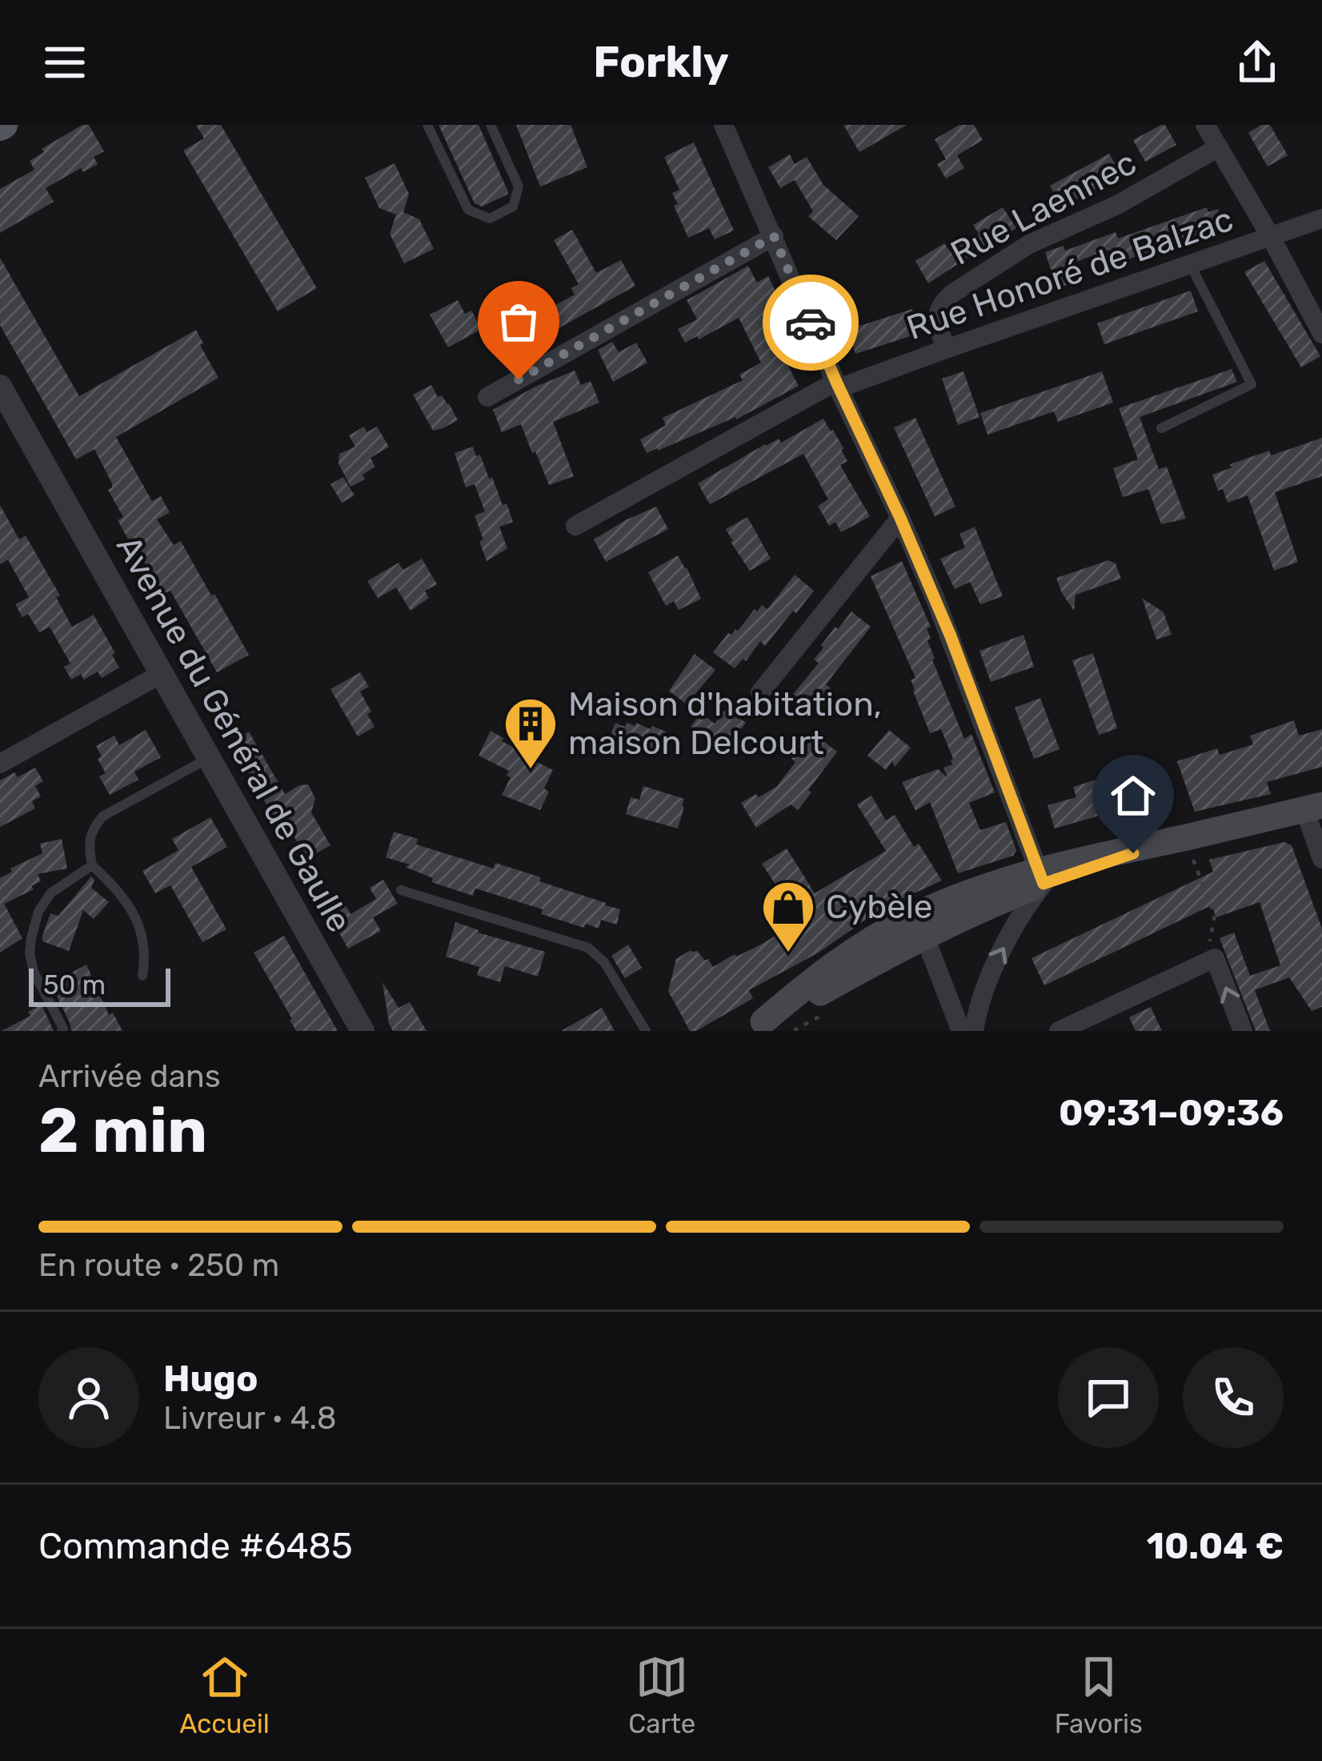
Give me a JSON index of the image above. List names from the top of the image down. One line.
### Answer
{"streets":{"street":["Rue Laennec","Rue Honoré de Balzac","Avenue du Général de Gaulle"]},"crossings":[["Rue Laennec","Rue Honoré de Balzac"]],"places":{"building":["Maison d'habitation, maison Delcourt"],"shop":["Cybèle"]},"scale_bar":"50 m","page":{"header":"Forkly","scale":"50 m","heading":["2 min","Arrivée dans","09:31–09:36"],"panel":["Hugo","Livreur · 4.8","Commande #6485","10.04 €"],"bar":"En route · 250 m","tabs":["Accueil","Carte","Favoris"]}}
